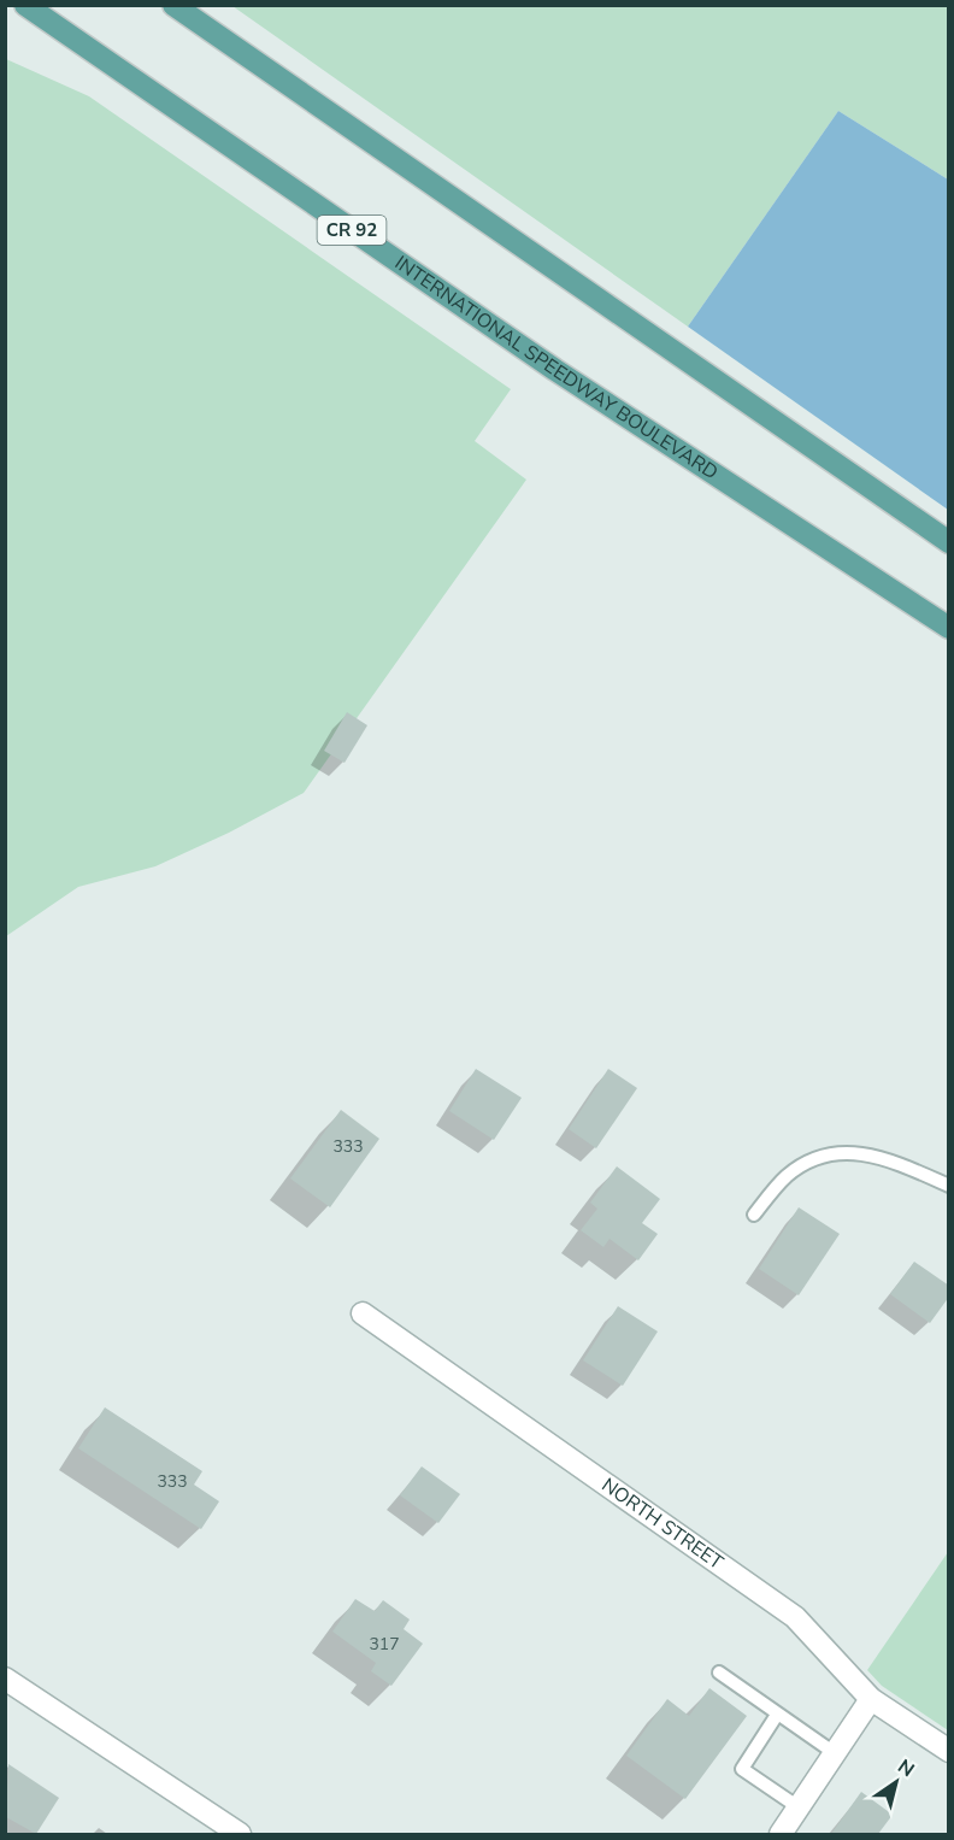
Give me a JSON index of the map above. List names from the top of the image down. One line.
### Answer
{"streets":{"main road":["CR 92","INTERNATIONAL SPEEDWAY BOULEVARD"],"street":["NORTH STREET"]},"house_numbers":["333","333","317"],"north":"top right"}
